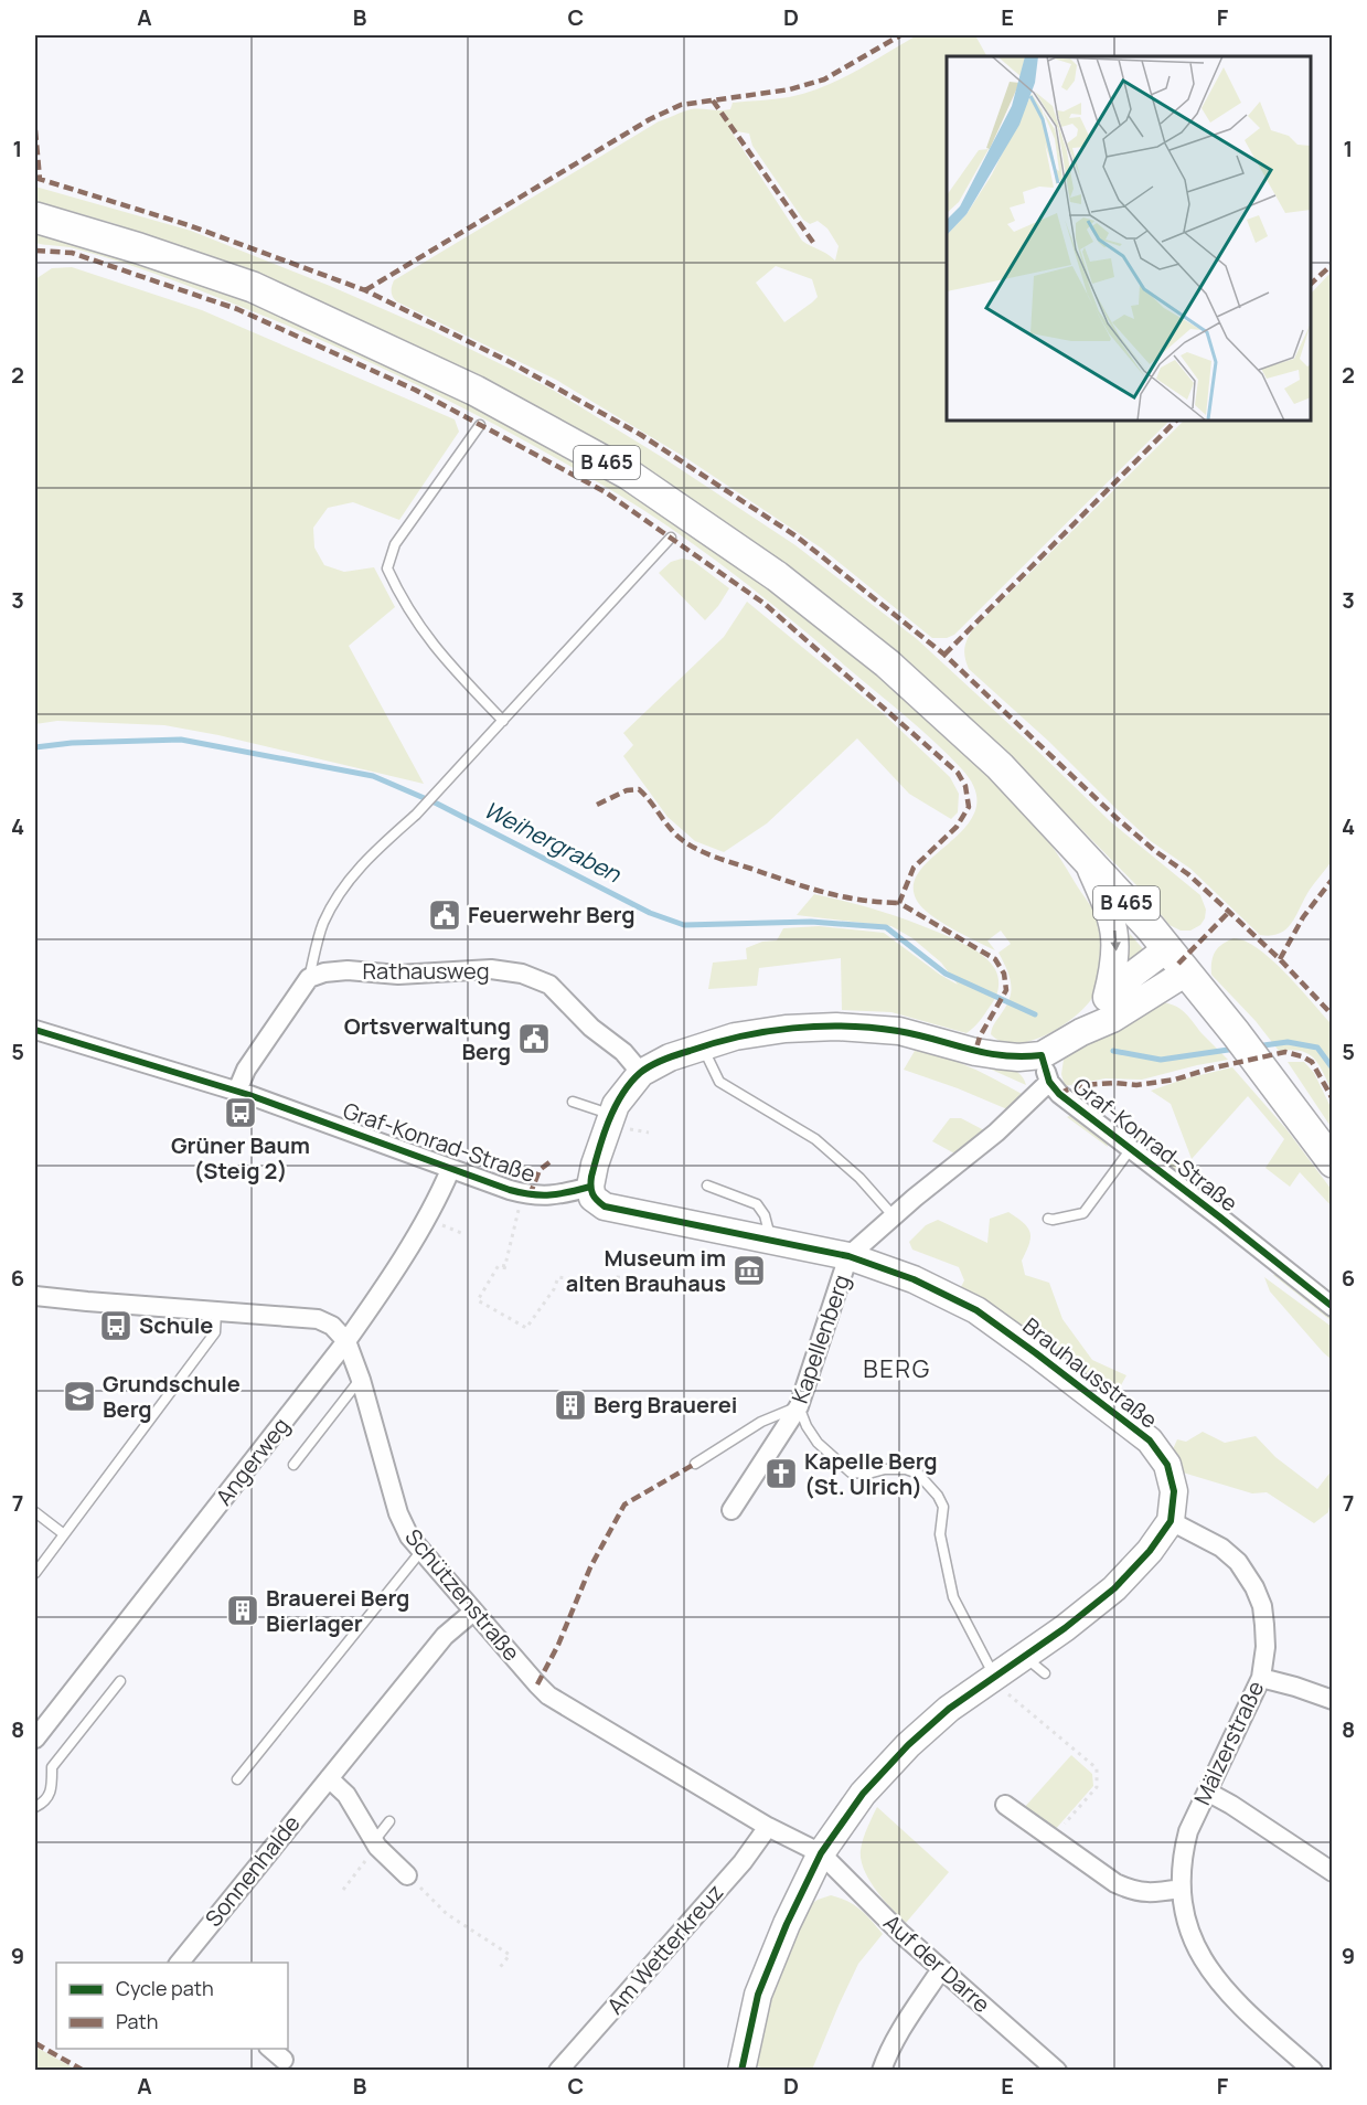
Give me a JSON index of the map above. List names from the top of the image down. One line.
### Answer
{"streets":{"main road":["B 465"],"street":["Rathausweg","Graf-Konrad-Straße","Kapellenberg","Brauhausstraße","Angerweg","Schützenstraße","Mälzerstraße","Sonnenhalde","Am Wetterkreuz","Auf der Darre"]},"crossings":[["Graf-Konrad-Straße","Kapellenberg"],["Graf-Konrad-Straße","Brauhausstraße"],["Graf-Konrad-Straße","Angerweg"],["Kapellenberg","Brauhausstraße"],["Brauhausstraße","Mälzerstraße"],["Angerweg","Schützenstraße"],["Schützenstraße","Sonnenhalde"],["Schützenstraße","Am Wetterkreuz"],["Schützenstraße","Auf der Darre"]],"districts":["BERG"],"water":["Weihergraben"],"places":{"public building":["Feuerwehr Berg","Ortsverwaltung Berg"],"bus stop":["Grüner Baum (Steig 2)","Schule"],"museum":["Museum im alten Brauhaus"],"school or university":["Grundschule Berg"],"building":["Berg Brauerei","Brauerei Berg Bierlager"],"church":["Kapelle Berg (St. Ulrich)"]},"legend":["Cycle path","Path"],"grid":{"columns":["A","B","C","D","E","F"],"rows":["1","2","3","4","5","6","7","8","9"]}}
